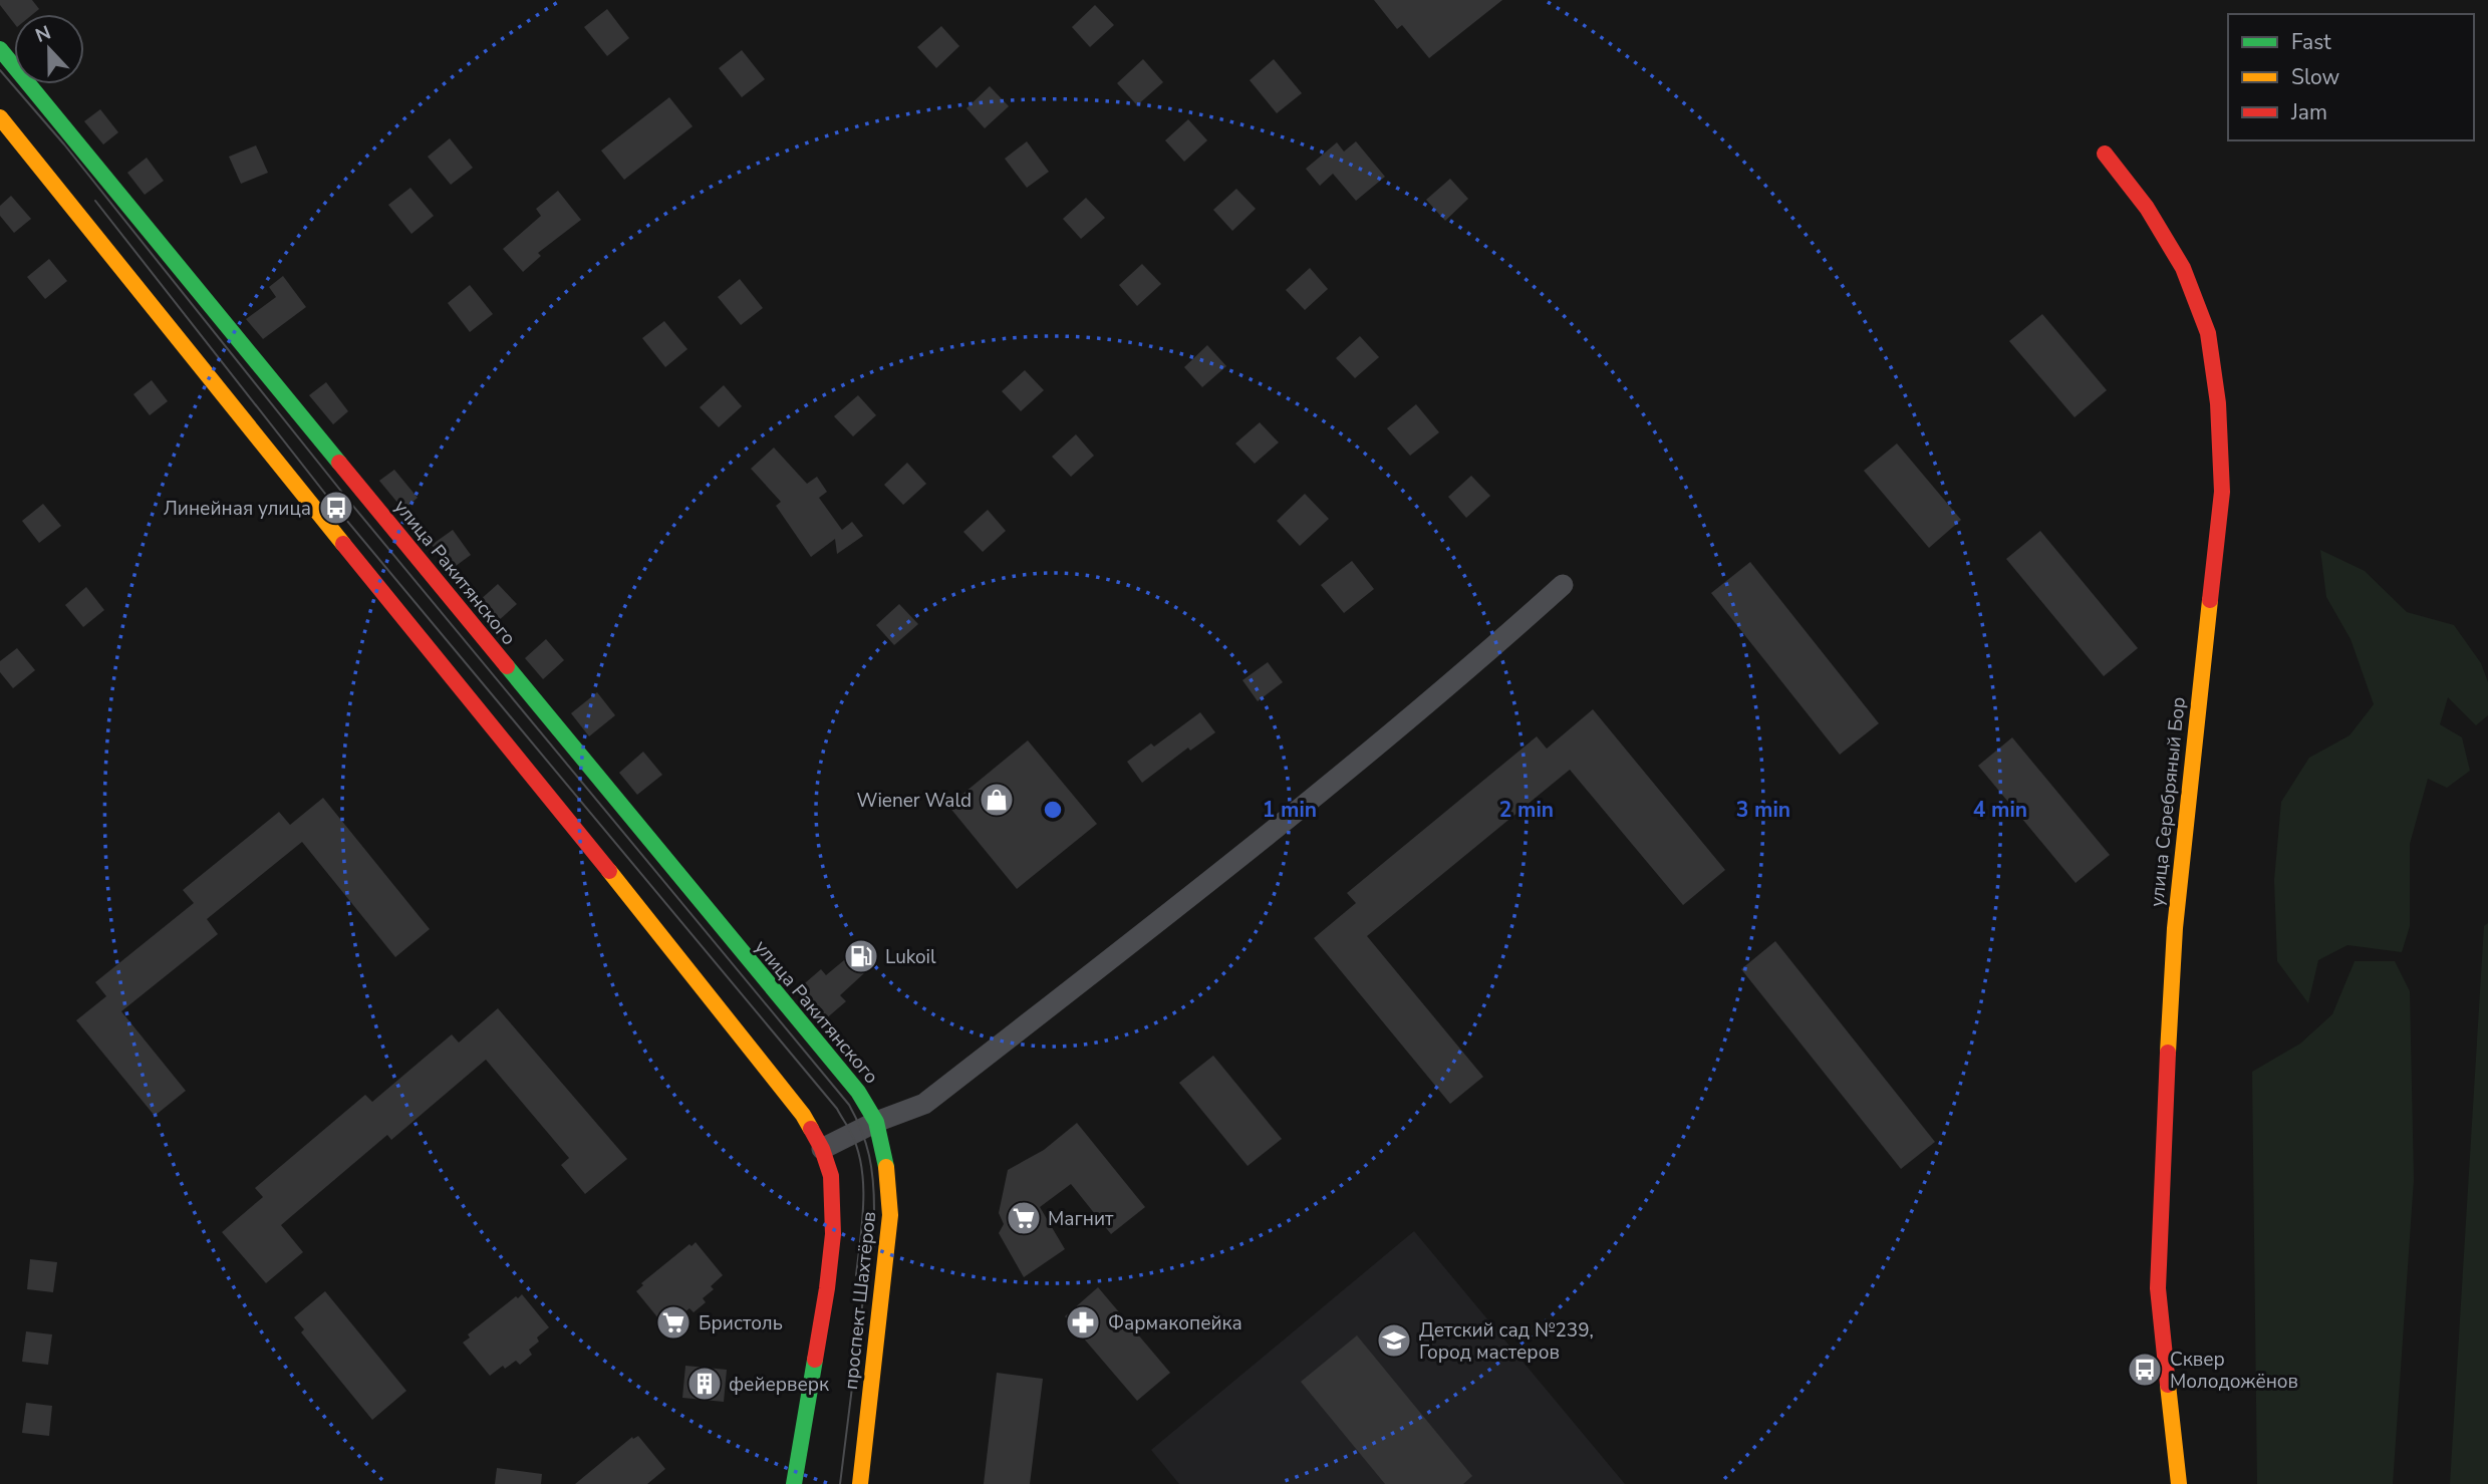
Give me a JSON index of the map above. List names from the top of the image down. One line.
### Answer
{"streets":{"main road":["улица Ракитянского","улица Серебряный Бор","проспект Шахтёров"]},"crossings":[["улица Ракитянского","проспект Шахтёров"]],"places":{"bus stop":["Линейная улица","Сквер Молодожёнов"],"shop":["Wiener Wald"],"fuel station":["Lukoil"],"supermarket":["Магнит","Бристоль"],"pharmacy":["Фармакопейка"],"school or university":["Детский сад №239, Город мастеров"],"building":["фейерверк"]},"legend":["Fast","Slow","Jam"],"north":"top","rings":["1 min","2 min","3 min","4 min"]}
